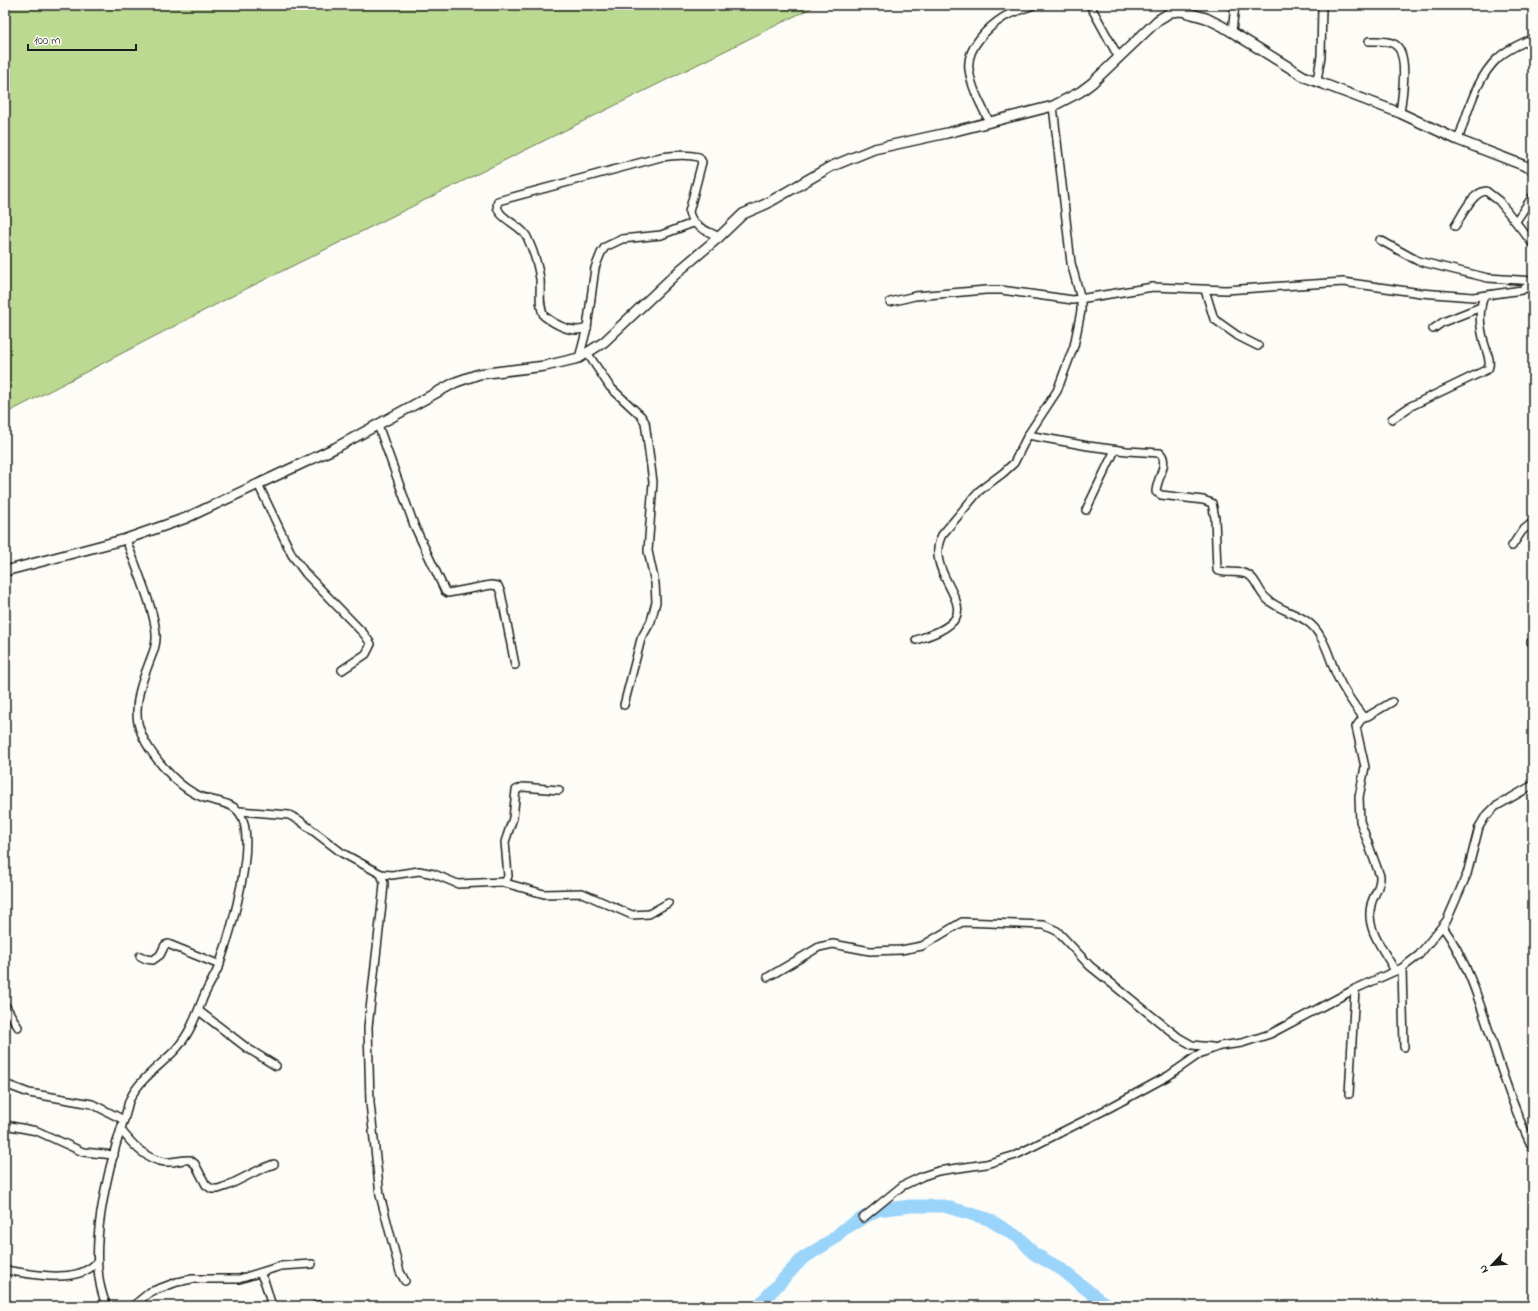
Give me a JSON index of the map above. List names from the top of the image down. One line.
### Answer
{"scale_bar":"100 m","north":"bottom left"}
